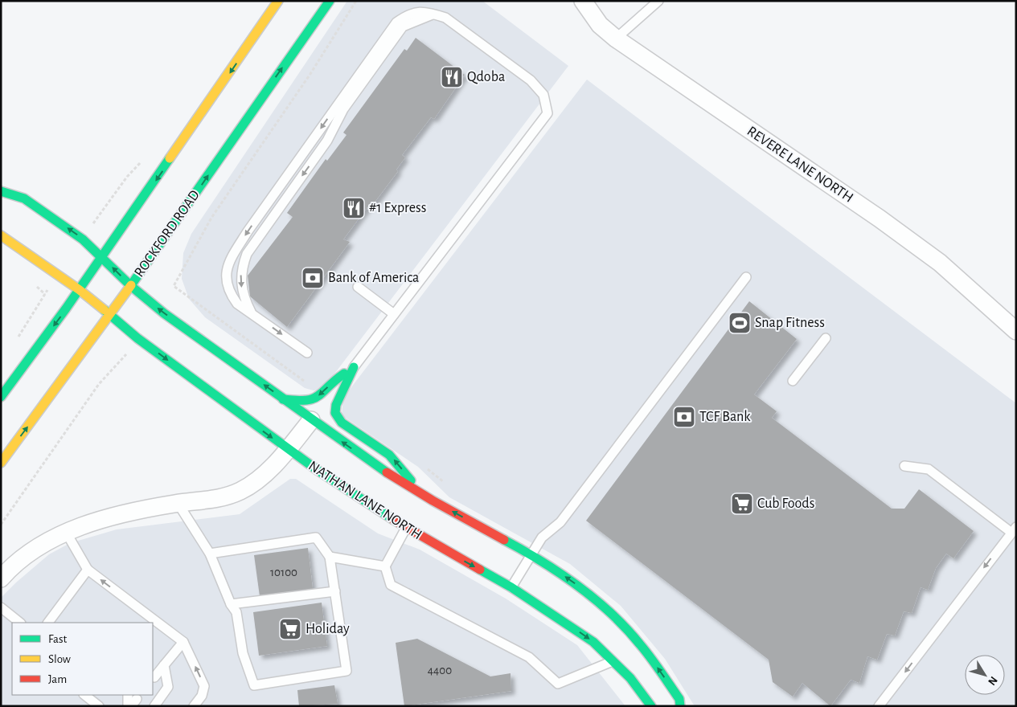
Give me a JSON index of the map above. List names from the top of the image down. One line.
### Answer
{"streets":{"street":["REVERE LANE NORTH","ROCKFORD ROAD","NATHAN LANE NORTH"]},"crossings":[["ROCKFORD ROAD","NATHAN LANE NORTH"]],"places":{"restaurant":["Qdoba","#1 Express"],"bank":["Bank of America","TCF Bank"],"sports":["Snap Fitness"],"supermarket":["Cub Foods","Holiday"]},"house_numbers":["10100","4400"],"legend":["Fast","Slow","Jam"],"north":"bottom right"}
